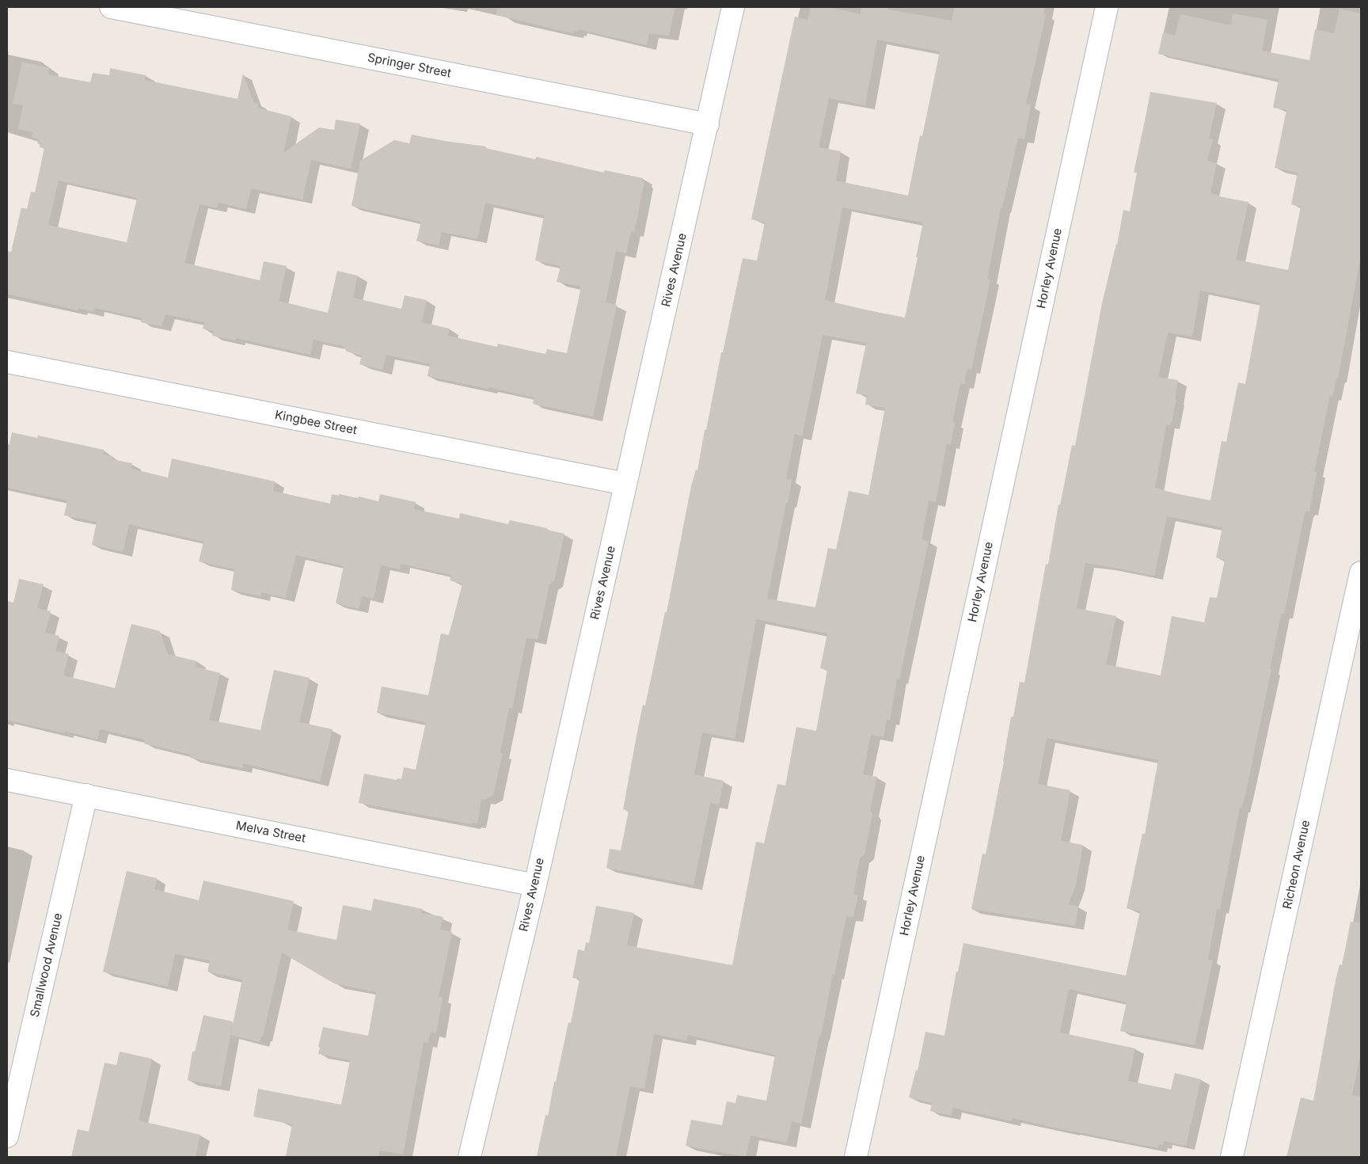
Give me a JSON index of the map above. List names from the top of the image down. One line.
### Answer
{"streets":{"street":["Springer Street","Horley Avenue","Rives Avenue","Kingbee Street","Melva Street","Richeon Avenue","Smallwood Avenue"]},"crossings":[["Springer Street","Rives Avenue"],["Rives Avenue","Kingbee Street"],["Rives Avenue","Melva Street"],["Melva Street","Smallwood Avenue"]]}
